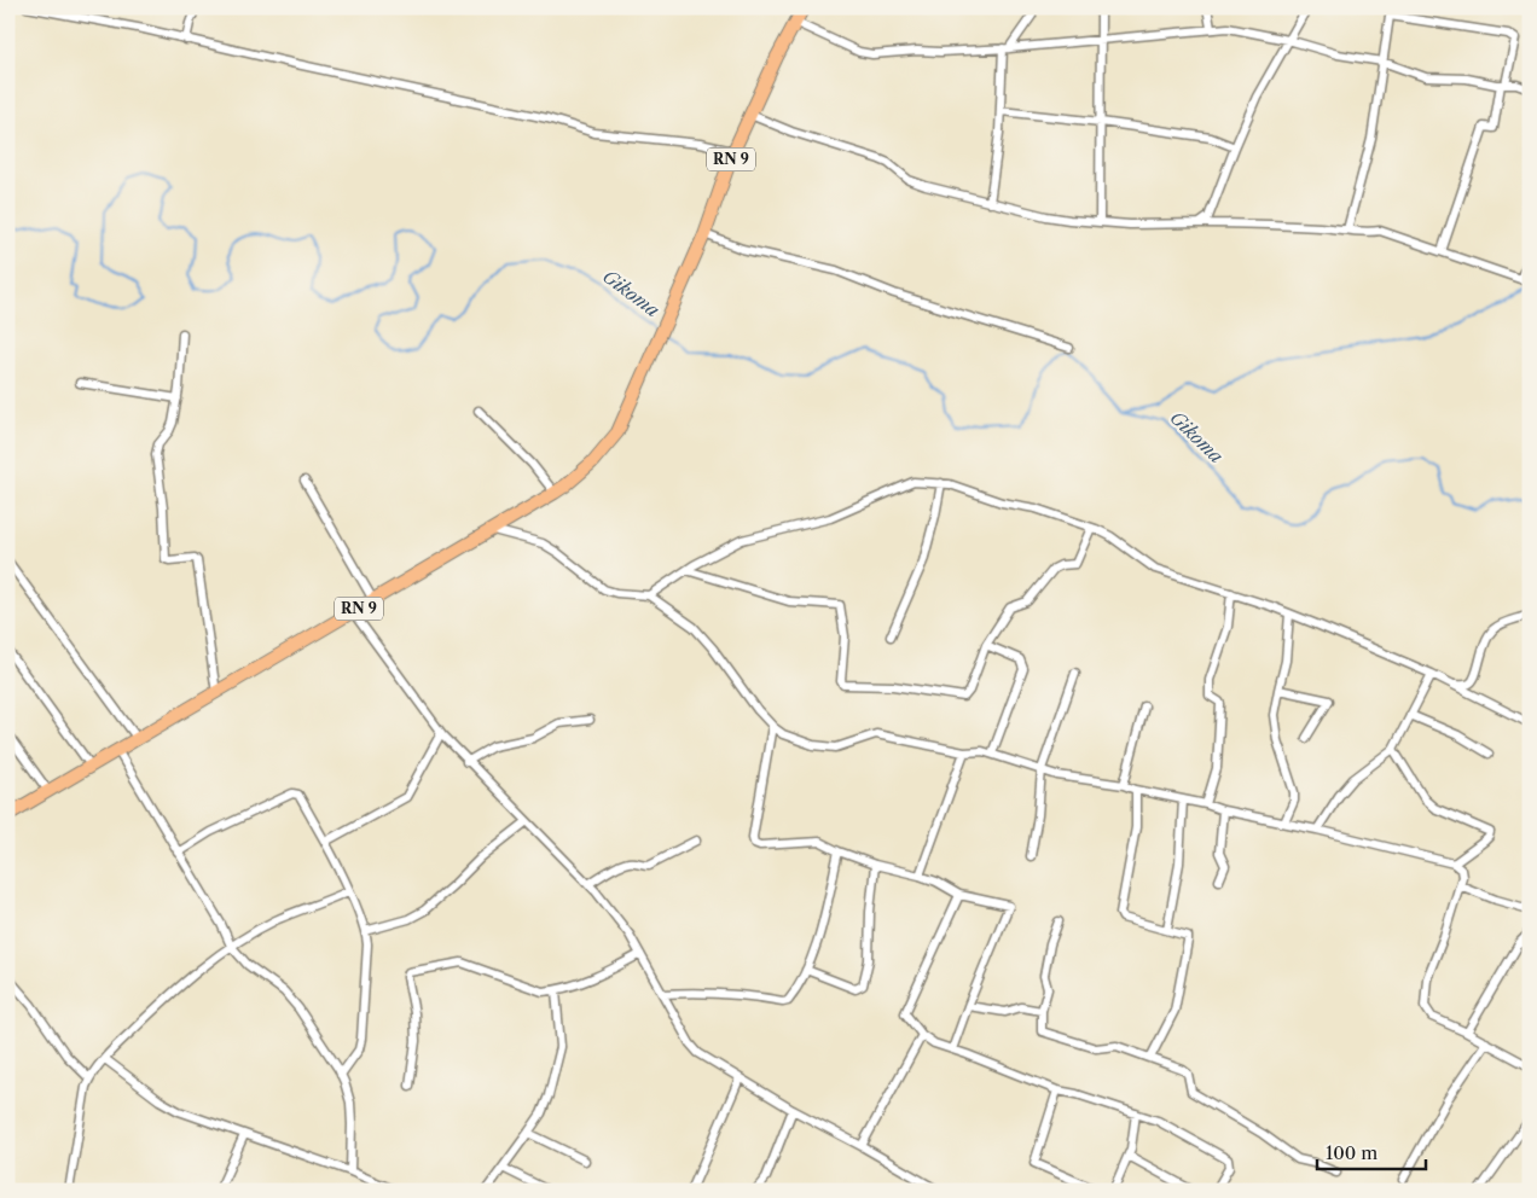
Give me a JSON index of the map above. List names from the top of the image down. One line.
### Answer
{"streets":{"main road":["RN 9"]},"water":["Gikoma"],"scale_bar":"100 m"}
